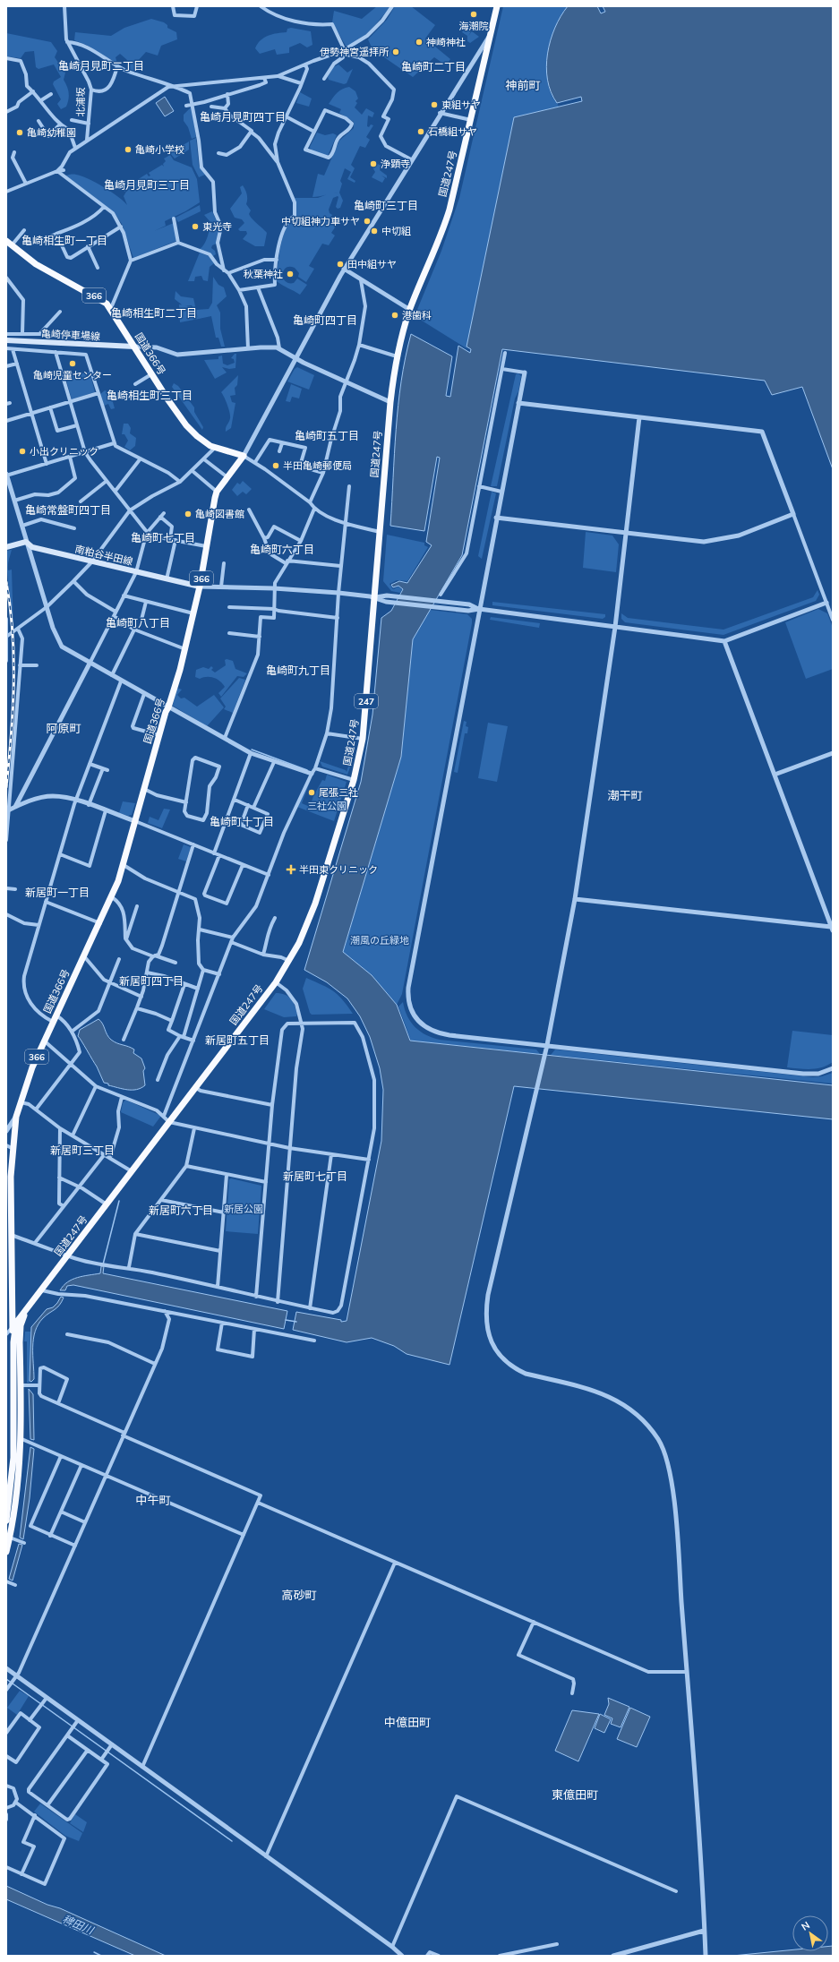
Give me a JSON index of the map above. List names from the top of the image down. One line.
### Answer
{"streets":{"highway":["国道247号","366","国道366号","247"],"main road":["亀崎停車場線","南粕谷半田線"],"street":["北浦坂"]},"crossings":[["国道247号","国道366号"],["亀崎停車場線","国道366号"],["国道366号","南粕谷半田線"]],"districts":["亀崎月見町二丁目","亀崎町二丁目","神前町","亀崎月見町四丁目","亀崎月見町三丁目","亀崎町三丁目","亀崎相生町一丁目","亀崎相生町二丁目","亀崎町四丁目","亀崎相生町三丁目","亀崎町五丁目","亀崎常盤町四丁目","亀崎町七丁目","亀崎町六丁目","亀崎町八丁目","亀崎町九丁目","阿原町","潮干町","亀崎町十丁目","新居町一丁目","新居町四丁目","新居町五丁目","新居町三丁目","新居町七丁目","新居町六丁目","中午町","高砂町","中億田町","東億田町"],"water":["稗田川"],"parks":["三社公園","潮風の丘緑地","新居公園"],"places":{"other":["海潮院","神崎神社","伊勢神宮遥拝所","東組サヤ","石橋組サヤ","亀崎幼稚園","亀崎小学校","浄顕寺","中切組神力車サヤ","東光寺","中切組","田中組サヤ","秋葉神社","港歯科","亀崎児童センター","小出クリニック","半田亀崎郵便局","亀崎図書館","尾張三社"],"health":["半田東クリニック"]},"north":"top left"}
